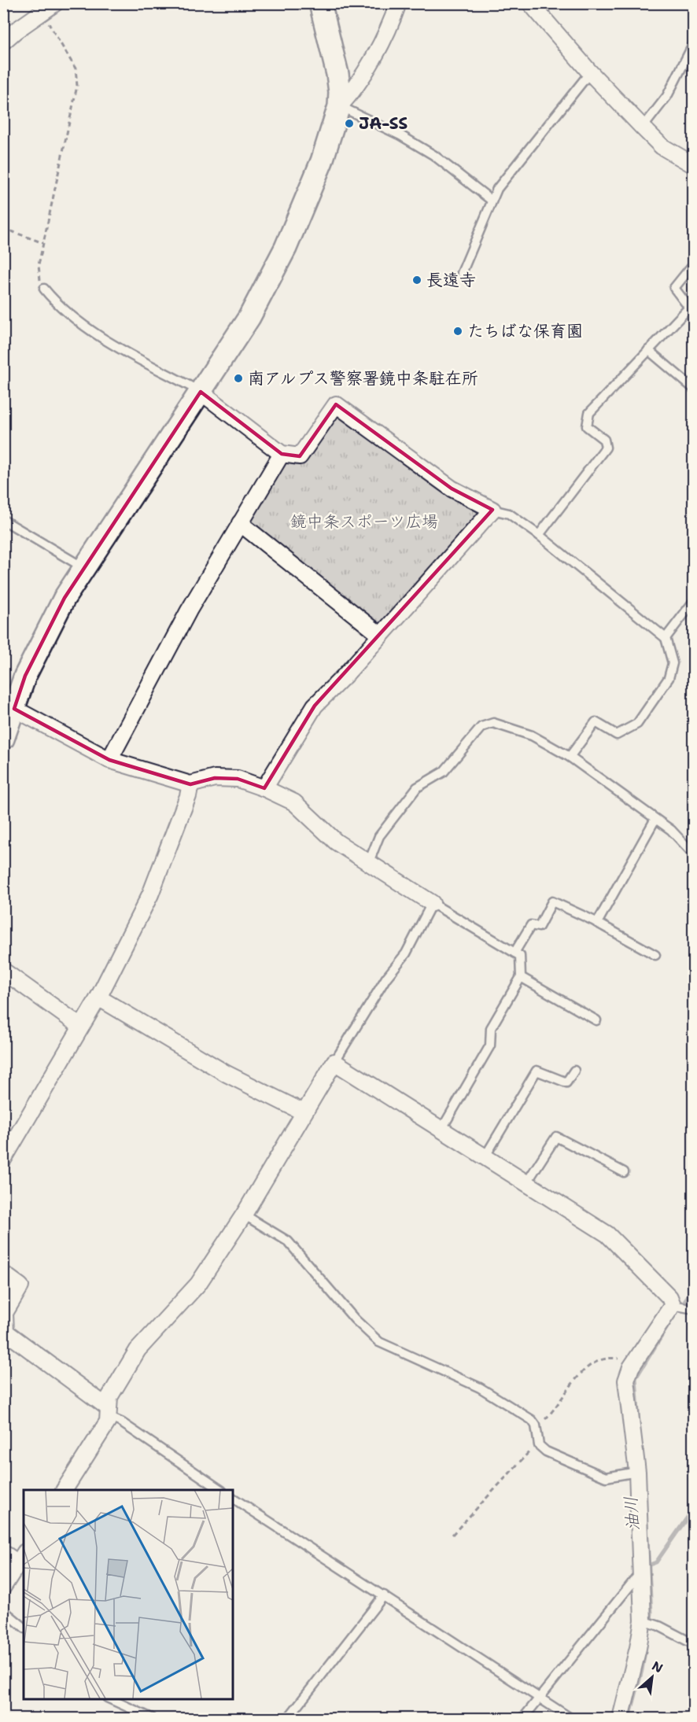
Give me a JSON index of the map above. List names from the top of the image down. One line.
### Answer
{"water":["油川"],"parks":["鏡中条スポーツ広場"],"places":["JA-SS","長遠寺","たちばな保育園","南アルプス警察署鏡中条駐在所"],"north":"top right"}
